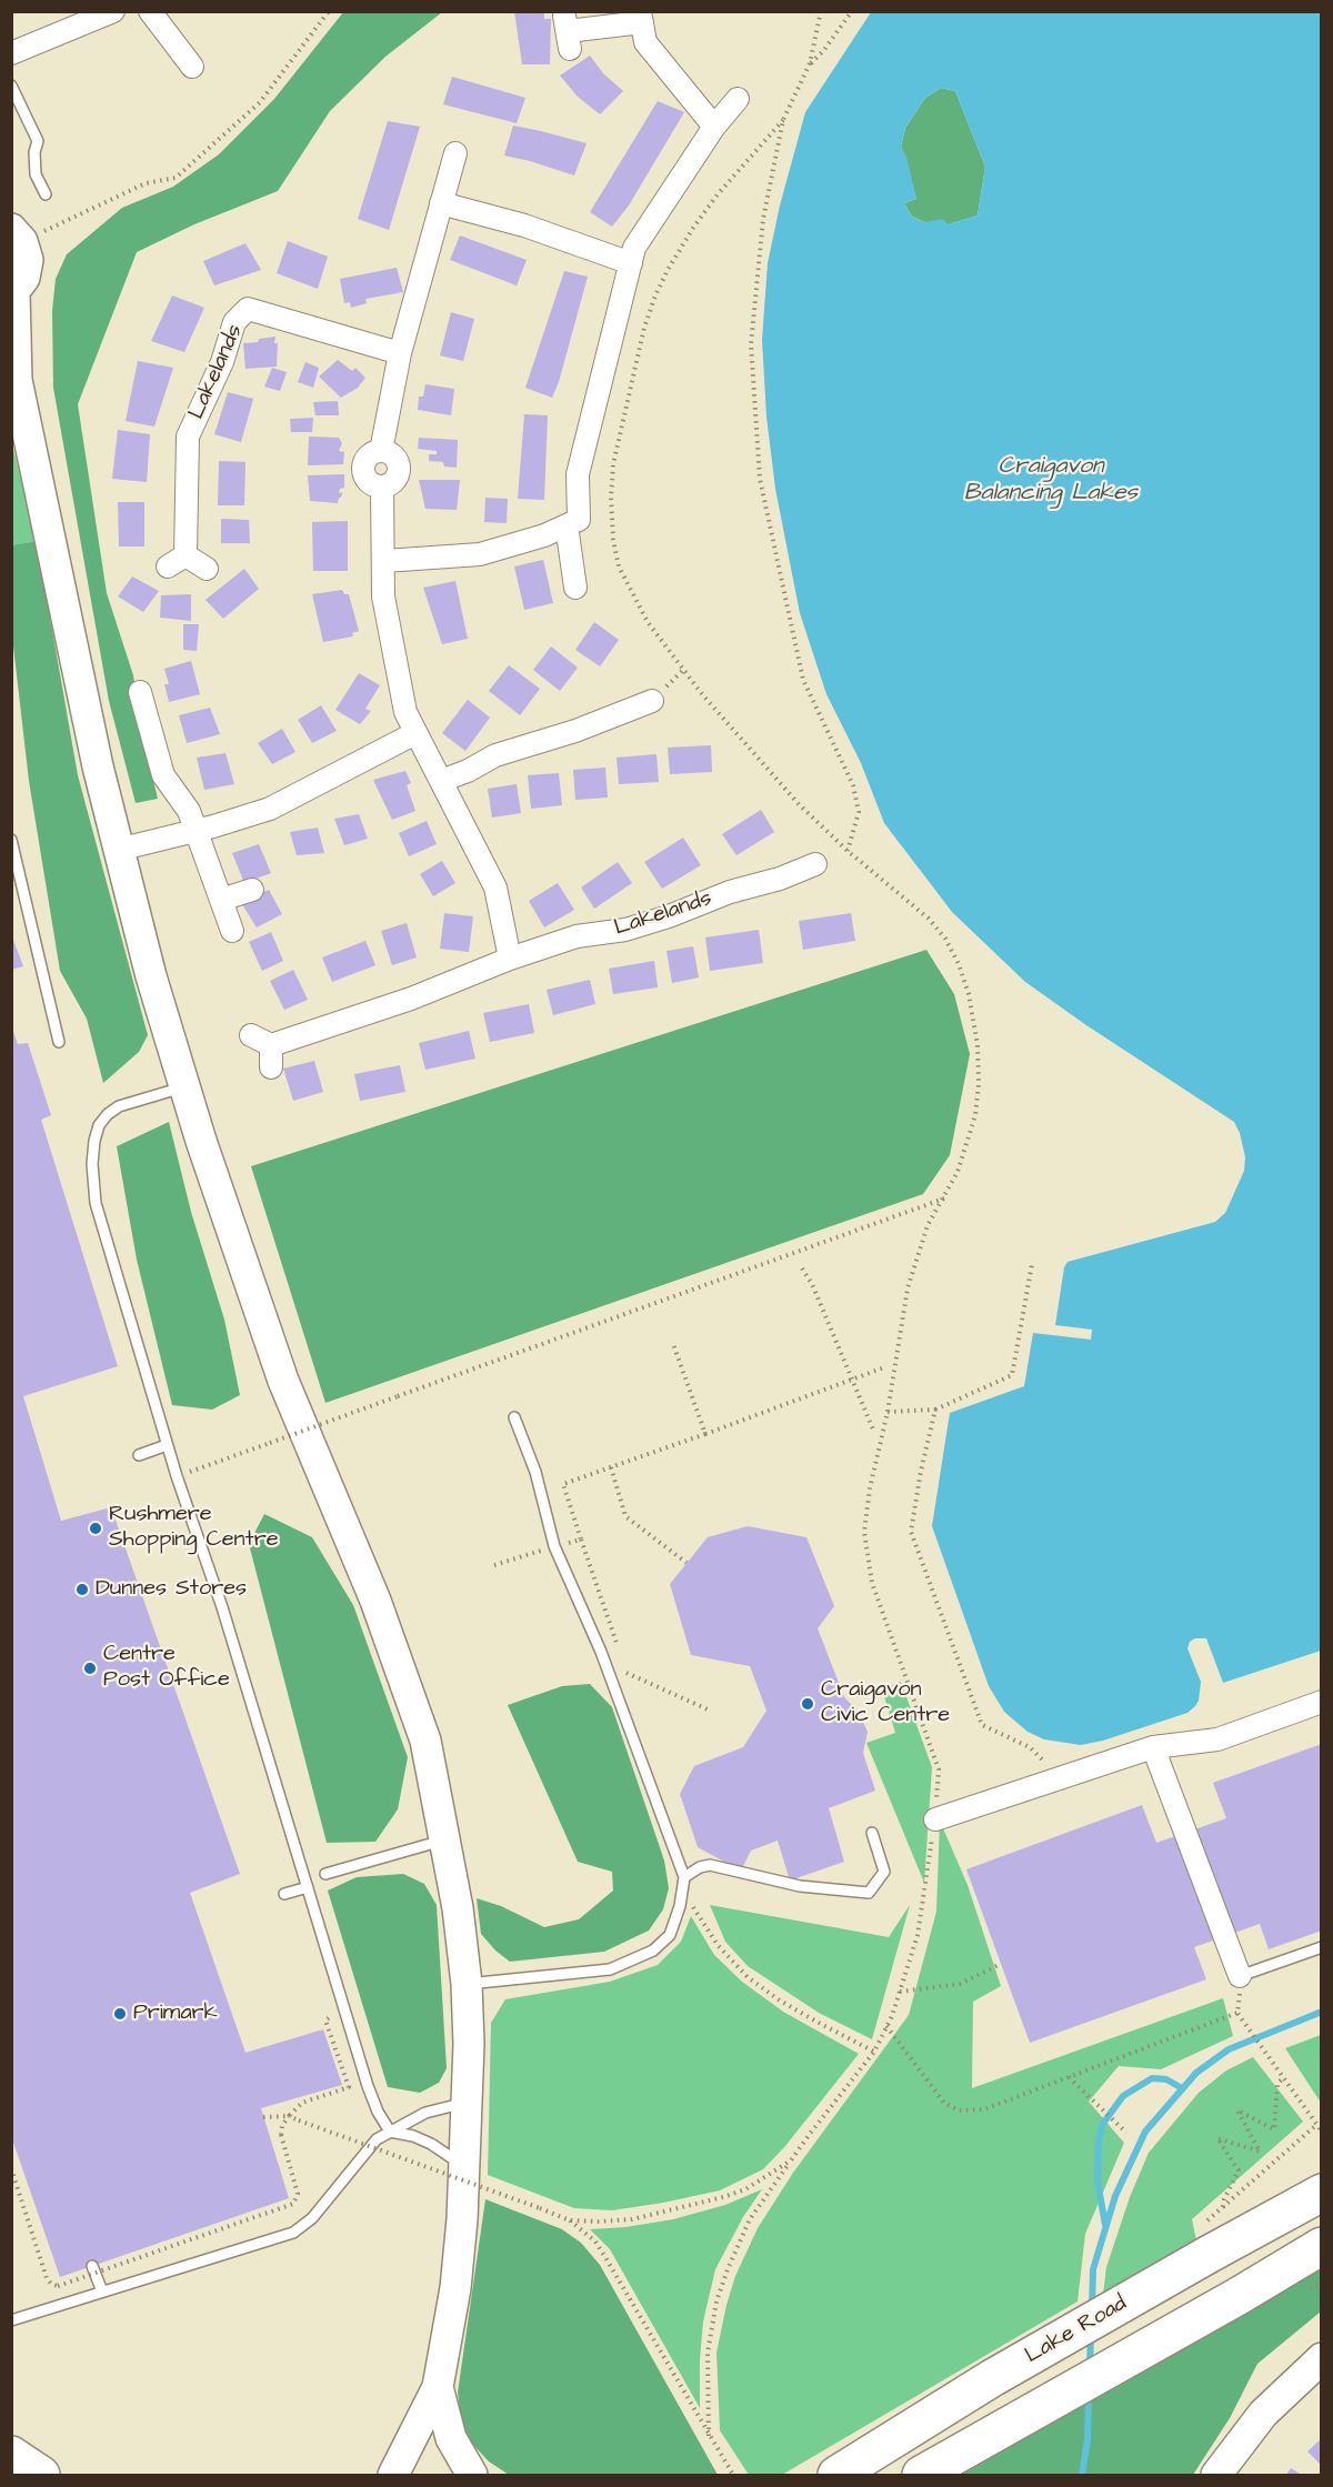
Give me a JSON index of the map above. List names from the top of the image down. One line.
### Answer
{"streets":{"highway":["Lake Road"],"street":["Lakelands"]},"water":["Craigavon Balancing Lakes"],"places":["Rushmere Shopping Centre","Dunnes Stores","Centre Post Office","Craigavon Civic Centre","Primark"]}
